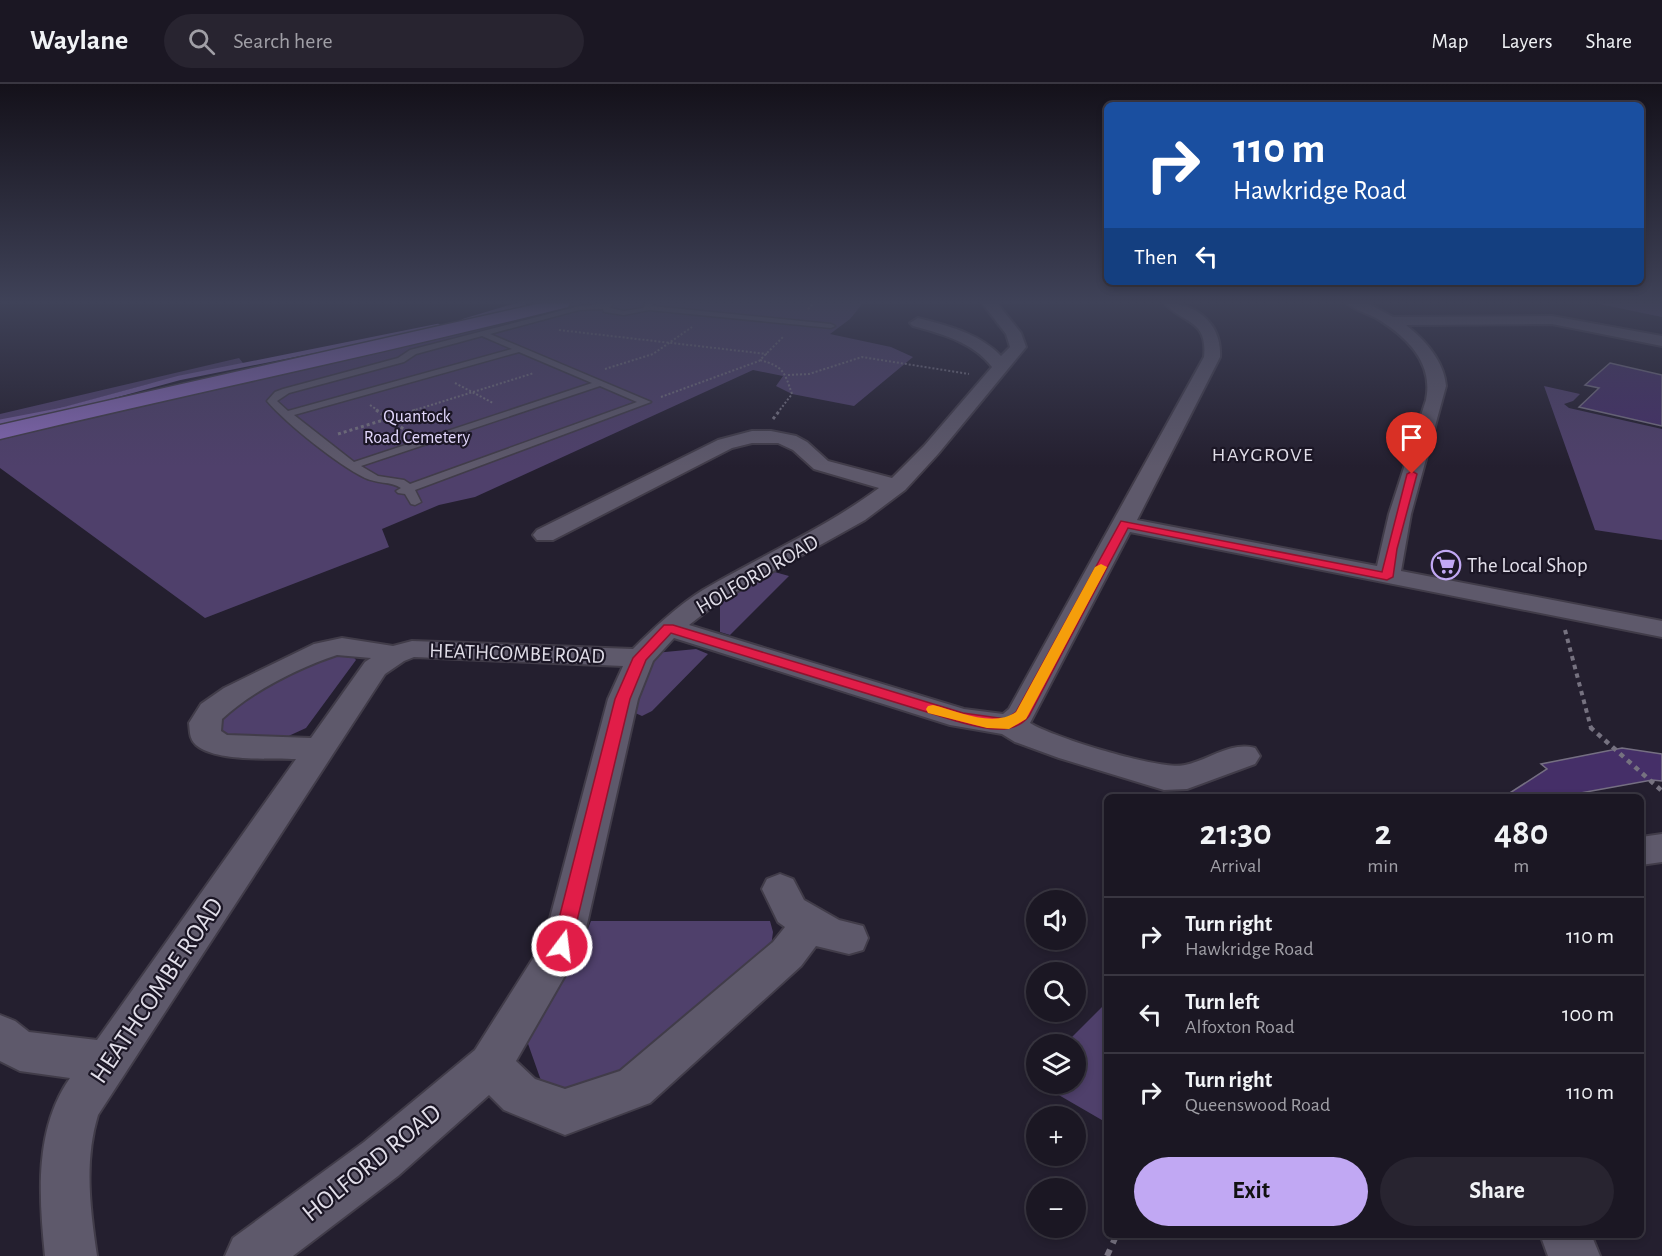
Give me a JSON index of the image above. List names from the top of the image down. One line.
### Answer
{"streets":{"street":["HOLFORD ROAD","HEATHCOMBE ROAD"]},"crossings":[["HOLFORD ROAD","HEATHCOMBE ROAD"]],"districts":["HAYGROVE"],"parks":["Quantock Road Cemetery"],"places":{"supermarket":["The Local Shop"]},"page":{"header":"Waylane","search":"Search here","nav":["Map","Layers","Share"],"turn":["110 m","Hawkridge Road"],"then":"Then","eta":["21:30","Arrival","2","min","480","m"],"map_buttons":["+","−"],"list":[{"name":"Turn right","note":"Hawkridge Road","value":"110 m"},{"name":"Turn left","note":"Alfoxton Road","value":"100 m"},{"name":"Turn right","note":"Queenswood Road","value":"110 m"}],"buttons":["Exit","Share"]}}
